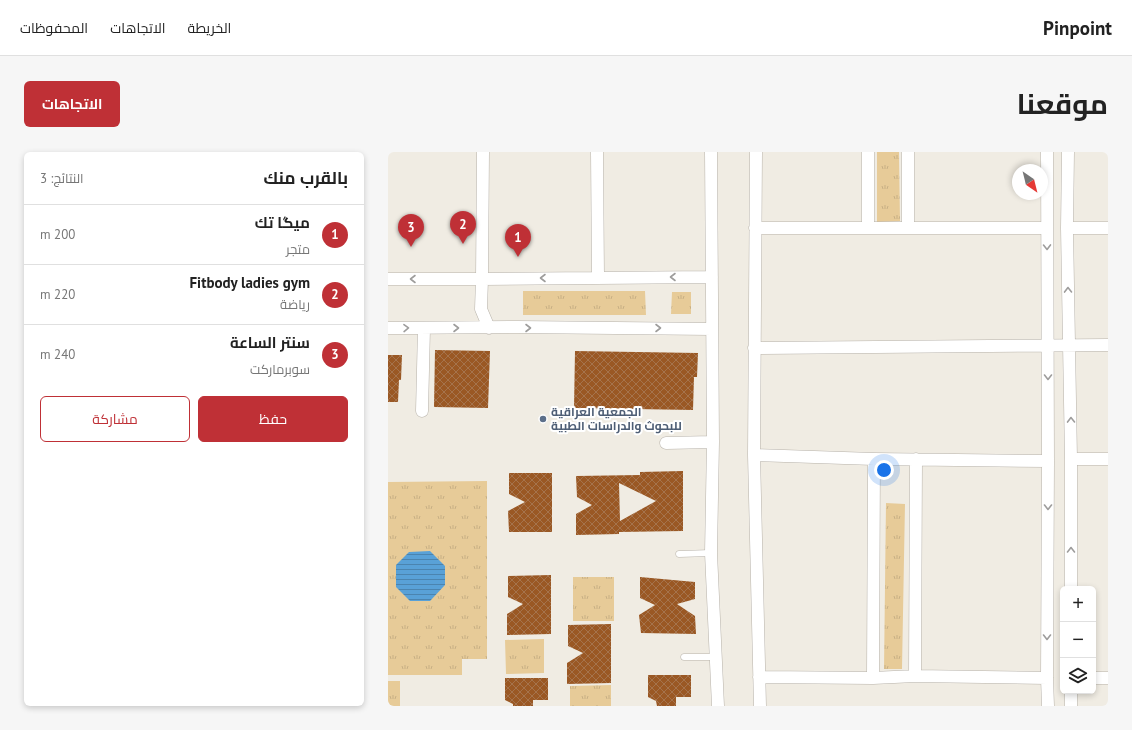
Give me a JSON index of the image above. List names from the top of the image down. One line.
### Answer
{"places":["الجمعية العراقية للبحوث والدراسات الطبية"],"north":"bottom right","page":{"header":"Pinpoint","nav":["الخريطة","الاتجاهات","المحفوظات"],"title":"موقعنا","buttons":["الاتجاهات",["حفظ","مشاركة"]],"heading":["بالقرب منك","النتائج: 3"],"list":[{"mark":"1","name":"ميگا تك","note":"متجر","value":"200 m"},{"mark":"2","name":"Fitbody ladies gym","note":"رياضة","value":"220 m"},{"mark":"3","name":"سنتر الساعة","note":"سوبرماركت","value":"240 m"}],"pins":["2","3","1"],"map_buttons":["+","−"]}}
